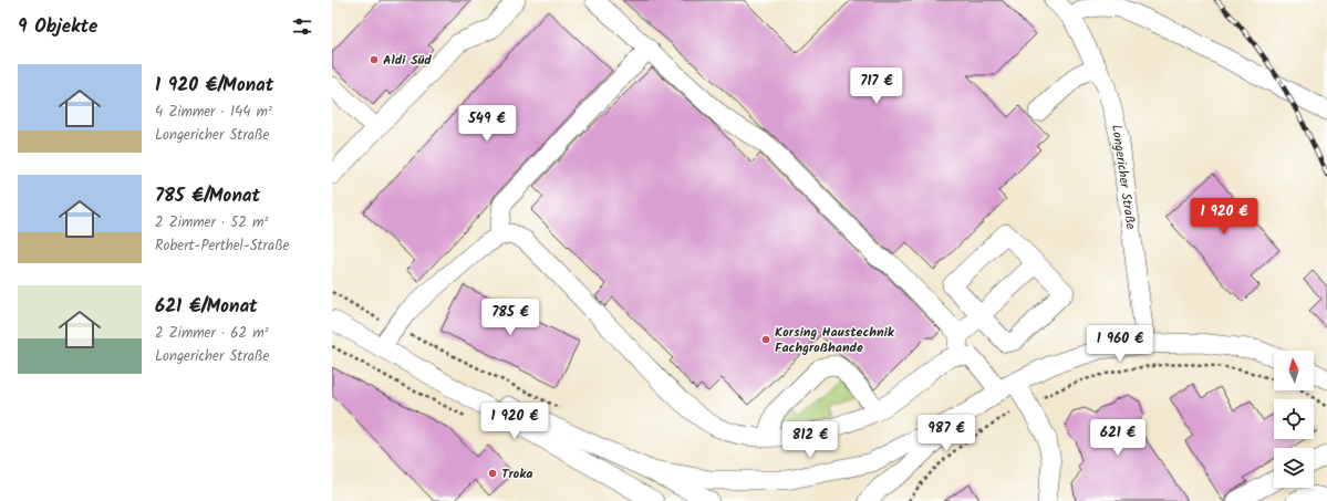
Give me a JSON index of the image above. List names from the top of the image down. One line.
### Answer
{"streets":{"street":["Longericher Straße"]},"places":["Aldi Süd","Korsing Haustechnik Fachgroßhande","Troka"],"north":"top","page":{"heading":"9 Objekte","list":[{"name":"1 920 €/Monat","note":"4 Zimmer · 144 m² · Longericher Straße"},{"name":"785 €/Monat","note":"2 Zimmer · 52 m² · Robert-Perthel-Straße"},{"name":"621 €/Monat","note":"2 Zimmer · 62 m² · Longericher Straße"}],"price":["717 €","549 €","1 920 €","785 €","1 960 €","1 920 €","987 €","621 €","812 €"]}}
